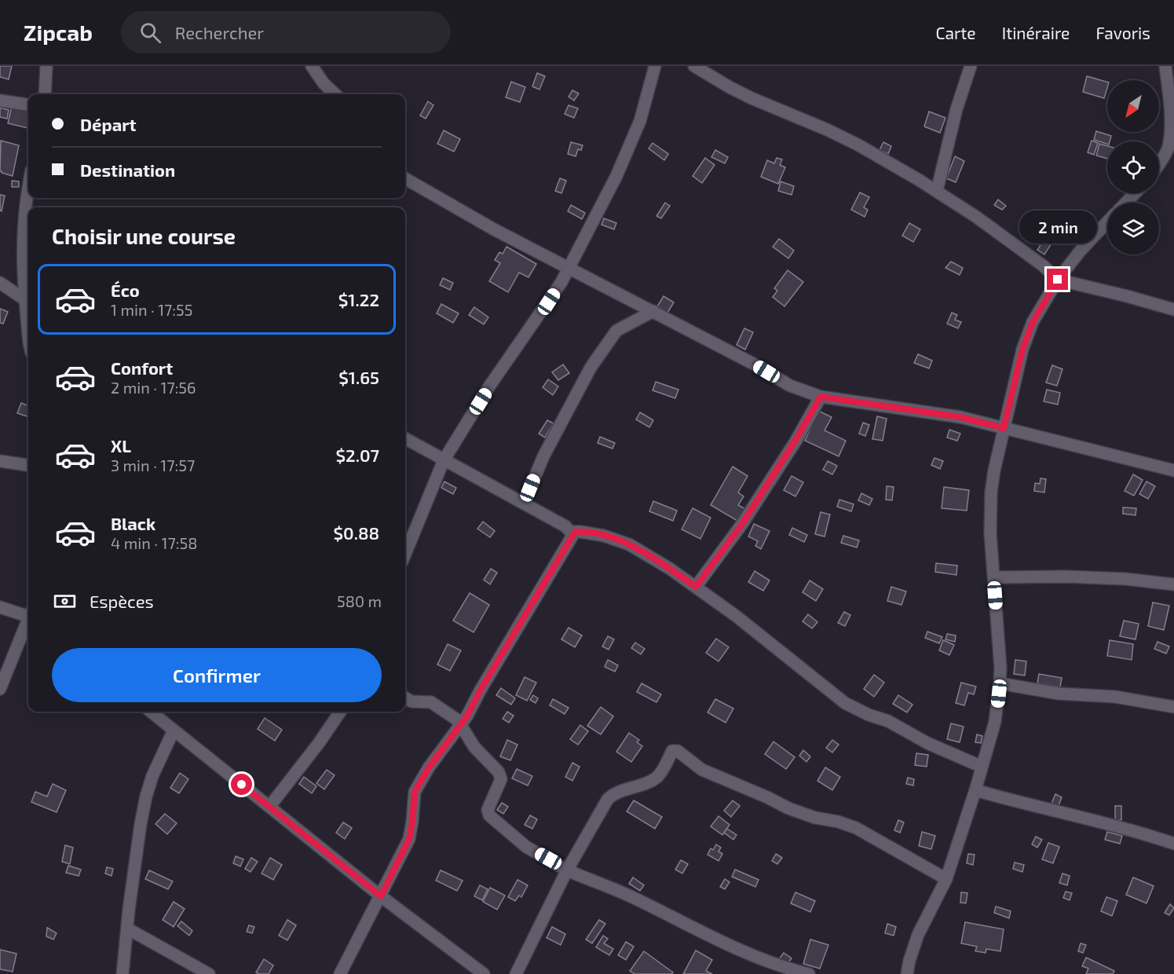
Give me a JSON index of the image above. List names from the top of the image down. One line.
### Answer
{"north":"bottom left","page":{"header":"Zipcab","search":"Rechercher","nav":["Carte","Itinéraire","Favoris"],"banner":["Départ","Destination"],"heading":"Choisir une course","bubble":"2 min","list":[{"name":"Éco","note":"1 min · 17:55","value":"$1.22"},{"name":"Confort","note":"2 min · 17:56","value":"$1.65"},{"name":"XL","note":"3 min · 17:57","value":"$2.07"},{"name":"Black","note":"4 min · 17:58","value":"$0.88"}],"pay":["Espèces","580 m"],"buttons":"Confirmer"}}
